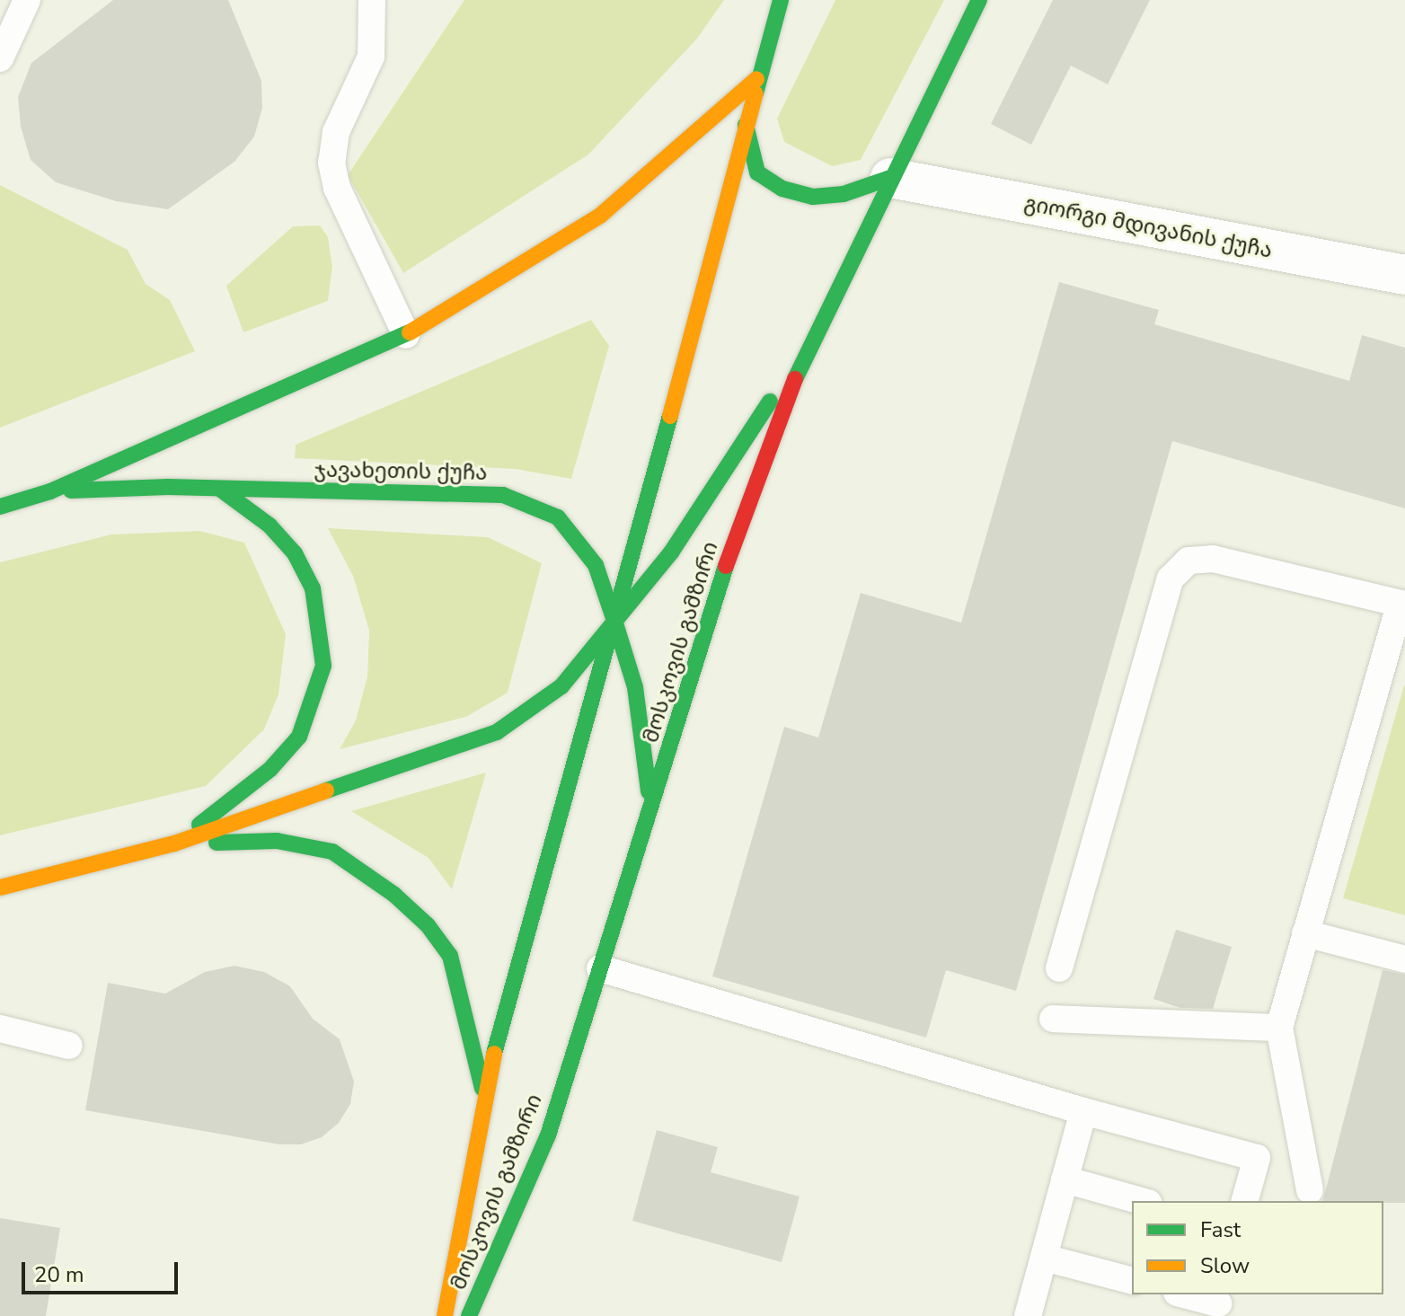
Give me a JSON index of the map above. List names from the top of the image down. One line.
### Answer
{"streets":{"main road":["ჯავახეთის ქუჩა","მოსკოვის გამზირი"],"street":["გიორგი მდივანის ქუჩა"]},"crossings":[["გიორგი მდივანის ქუჩა","მოსკოვის გამზირი"],["ჯავახეთის ქუჩა","მოსკოვის გამზირი"]],"legend":["Fast","Slow"],"scale_bar":"20 m"}
